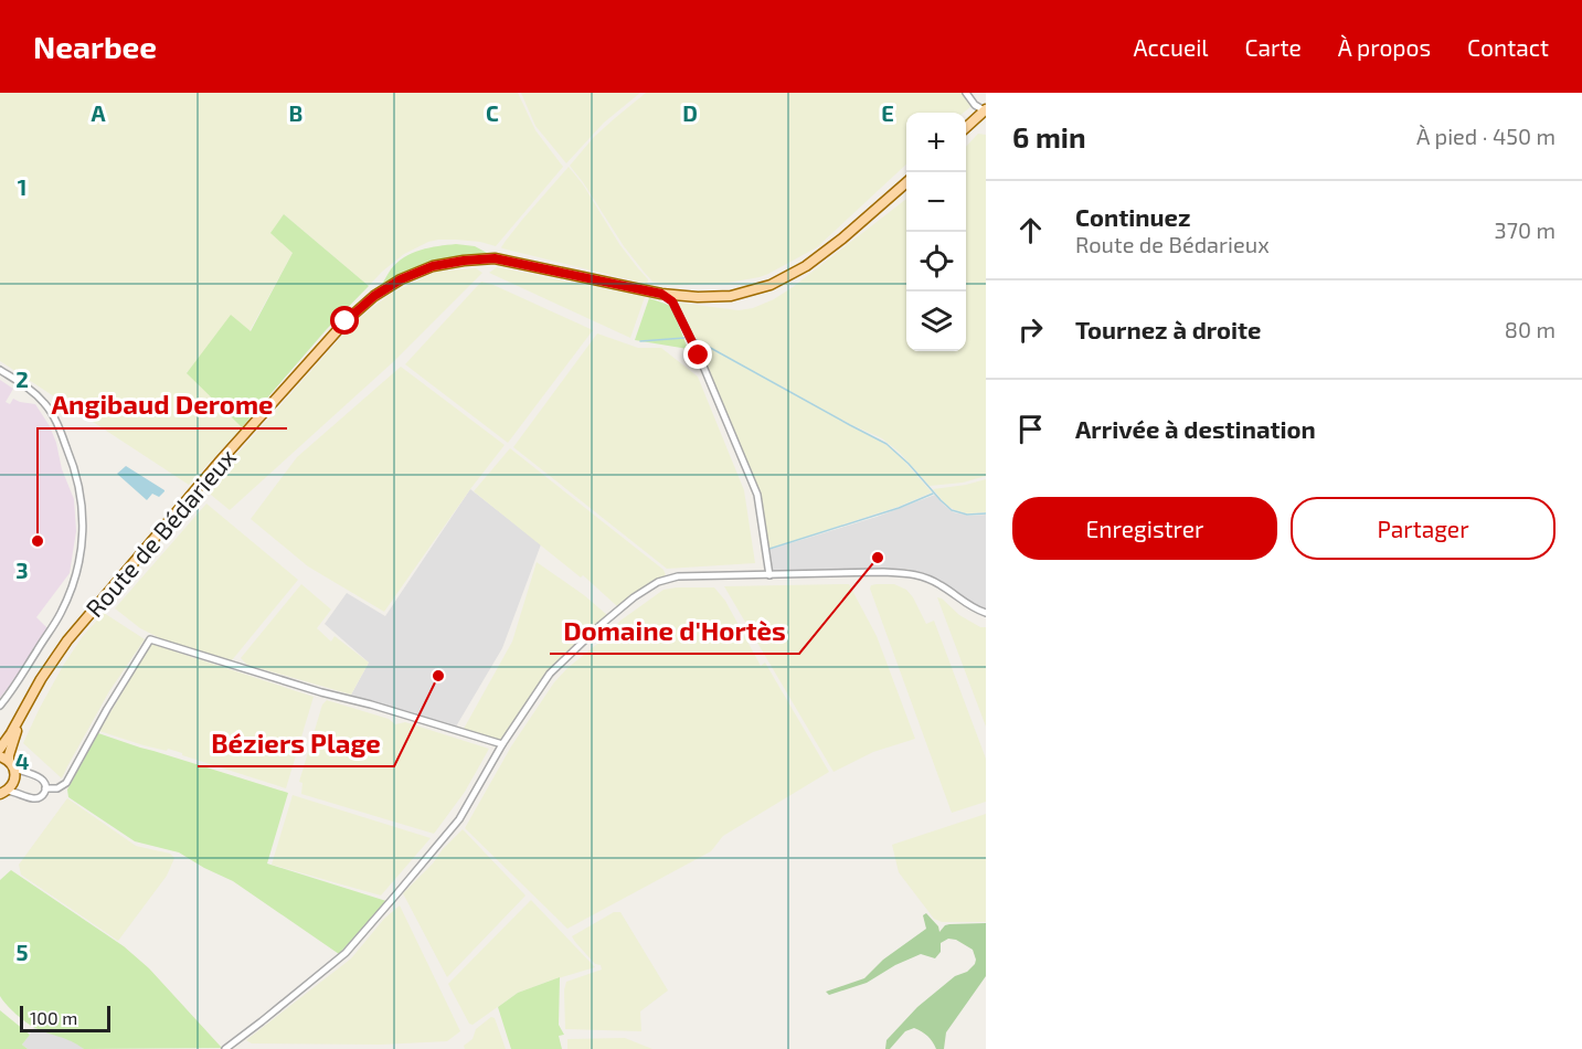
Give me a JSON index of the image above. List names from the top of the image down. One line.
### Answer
{"streets":{"main road":["Route de Bédarieux"]},"places":["Angibaud Derome","Domaine d'Hortès","Béziers Plage"],"scale_bar":"100 m","page":{"header":"Nearbee","nav":["Accueil","Carte","À propos","Contact"],"heading":["6 min","À pied · 450 m"],"map_buttons":["+","−"],"list":[["Continuez","Route de Bédarieux","370 m"],["Tournez à droite","80 m"],"Arrivée à destination"],"buttons":["Enregistrer","Partager"],"scale":"100 m"},"grid":{"columns":["A","B","C","D","E"],"rows":["1","2","3","4","5"]}}
